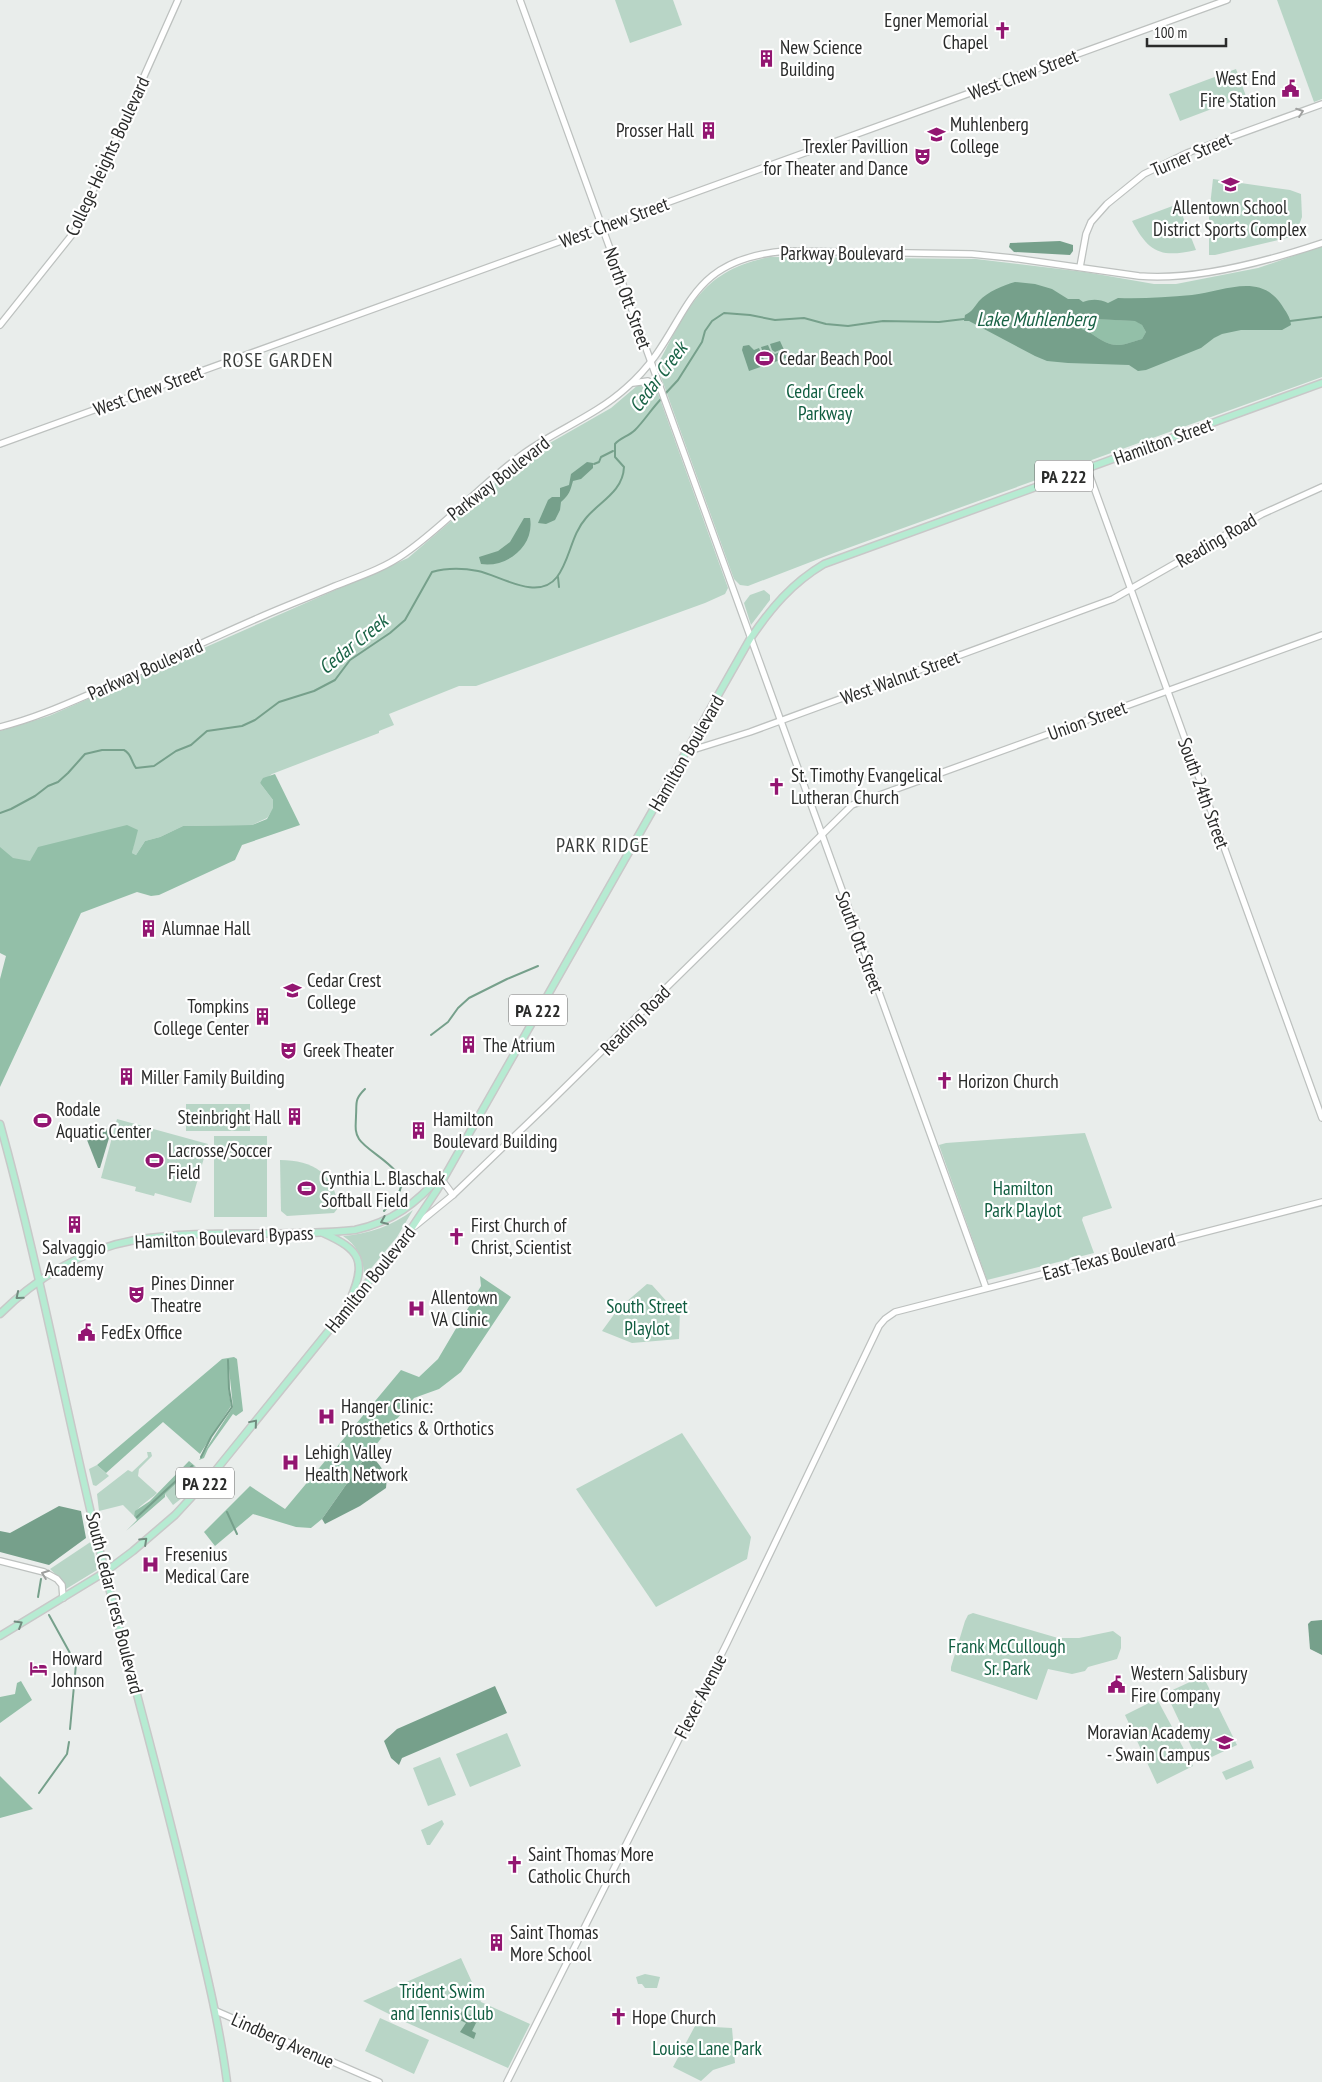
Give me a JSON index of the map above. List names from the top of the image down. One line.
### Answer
{"streets":{"main road":["Hamilton Street","PA 222","Hamilton Boulevard","Hamilton Boulevard Bypass","South Cedar Crest Boulevard"],"street":["West Chew Street","Turner Street","College Heights Boulevard","Parkway Boulevard","North Ott Street","Reading Road","West Walnut Street","Union Street","South 24th Street","South Ott Street","East Texas Boulevard","Flexer Avenue","Lindberg Avenue"]},"crossings":[["West Chew Street","North Ott Street"],["Turner Street","Parkway Boulevard"],["Parkway Boulevard","North Ott Street"],["North Ott Street","South Ott Street"],["Hamilton Street","Hamilton Boulevard"],["Hamilton Street","South 24th Street"],["Reading Road","West Walnut Street"],["Reading Road","Union Street"],["Reading Road","Hamilton Boulevard"],["Reading Road","South 24th Street"],["Reading Road","South Ott Street"],["West Walnut Street","Hamilton Boulevard"],["West Walnut Street","South Ott Street"],["Union Street","South 24th Street"],["Hamilton Boulevard","South Ott Street"],["Hamilton Boulevard","Hamilton Boulevard Bypass"],["Hamilton Boulevard","South Cedar Crest Boulevard"],["South Ott Street","East Texas Boulevard"],["Hamilton Boulevard Bypass","South Cedar Crest Boulevard"],["East Texas Boulevard","Flexer Avenue"],["South Cedar Crest Boulevard","Lindberg Avenue"]],"one_way":["Turner Street","Hamilton Boulevard Bypass"],"districts":["ROSE GARDEN","PARK RIDGE"],"water":["Lake Muhlenberg","Cedar Creek"],"parks":["Cedar Creek Parkway","Hamilton Park Playlot","South Street Playlot","Frank McCullough Sr. Park","Trident Swim and Tennis Club","Louise Lane Park"],"places":{"church":["Egner Memorial Chapel","St. Timothy Evangelical Lutheran Church","Horizon Church","First Church of Christ, Scientist","Saint Thomas More Catholic Church","Hope Church"],"building":["New Science Building","Prosser Hall","Alumnae Hall","Tompkins College Center","The Atrium","Miller Family Building","Steinbright Hall","Hamilton Boulevard Building","Salvaggio Academy","Saint Thomas More School"],"public building":["West End Fire Station","FedEx Office","Western Salisbury Fire Company"],"school or university":["Muhlenberg College","Allentown School District Sports Complex","Cedar Crest College","Moravian Academy - Swain Campus"],"theatre":["Trexler Pavillion for Theater and Dance","Greek Theater","Pines Dinner Theatre"],"sports":["Cedar Beach Pool","Rodale Aquatic Center","Lacrosse/Soccer Field","Cynthia L. Blaschak Softball Field"],"hospital":["Allentown VA Clinic","Hanger Clinic: Prosthetics & Orthotics","Lehigh Valley Health Network","Fresenius Medical Care"],"hotel":["Howard Johnson"]},"scale_bar":"100 m"}
